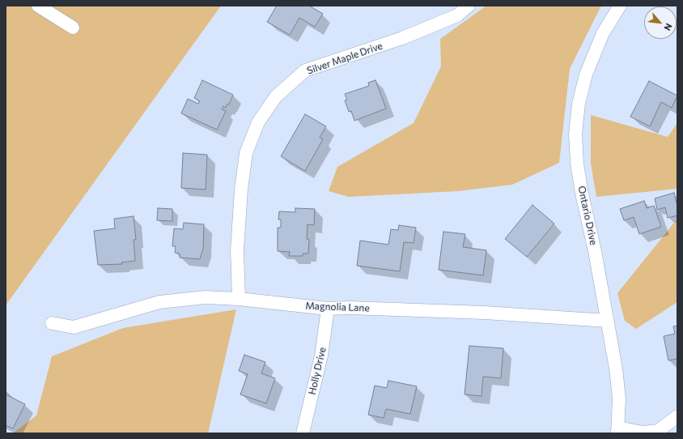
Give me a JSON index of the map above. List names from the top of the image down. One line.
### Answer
{"streets":{"street":["Silver Maple Drive","Ontario Drive","Magnolia Lane","Holly Drive"]},"crossings":[["Silver Maple Drive","Magnolia Lane"],["Ontario Drive","Magnolia Lane"],["Magnolia Lane","Holly Drive"]],"north":"bottom right"}
